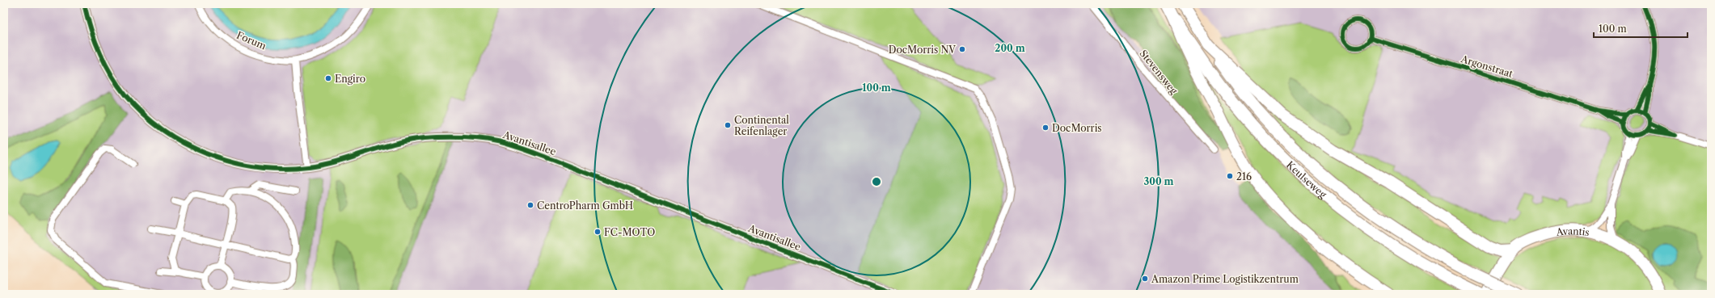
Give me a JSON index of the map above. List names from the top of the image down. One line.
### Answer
{"streets":{"highway":["Keulseweg","Avantis"],"street":["Forum","Argonstraat","Stevensweg","Avantisallee"]},"places":["DocMorris NV","Engiro","Continental Reifenlager","DocMorris","216","CentroPharm GmbH","FC-MOTO","Amazon Prime Logistikzentrum"],"scale_bar":"100 m","rings":["200 m","100 m","300 m"]}
